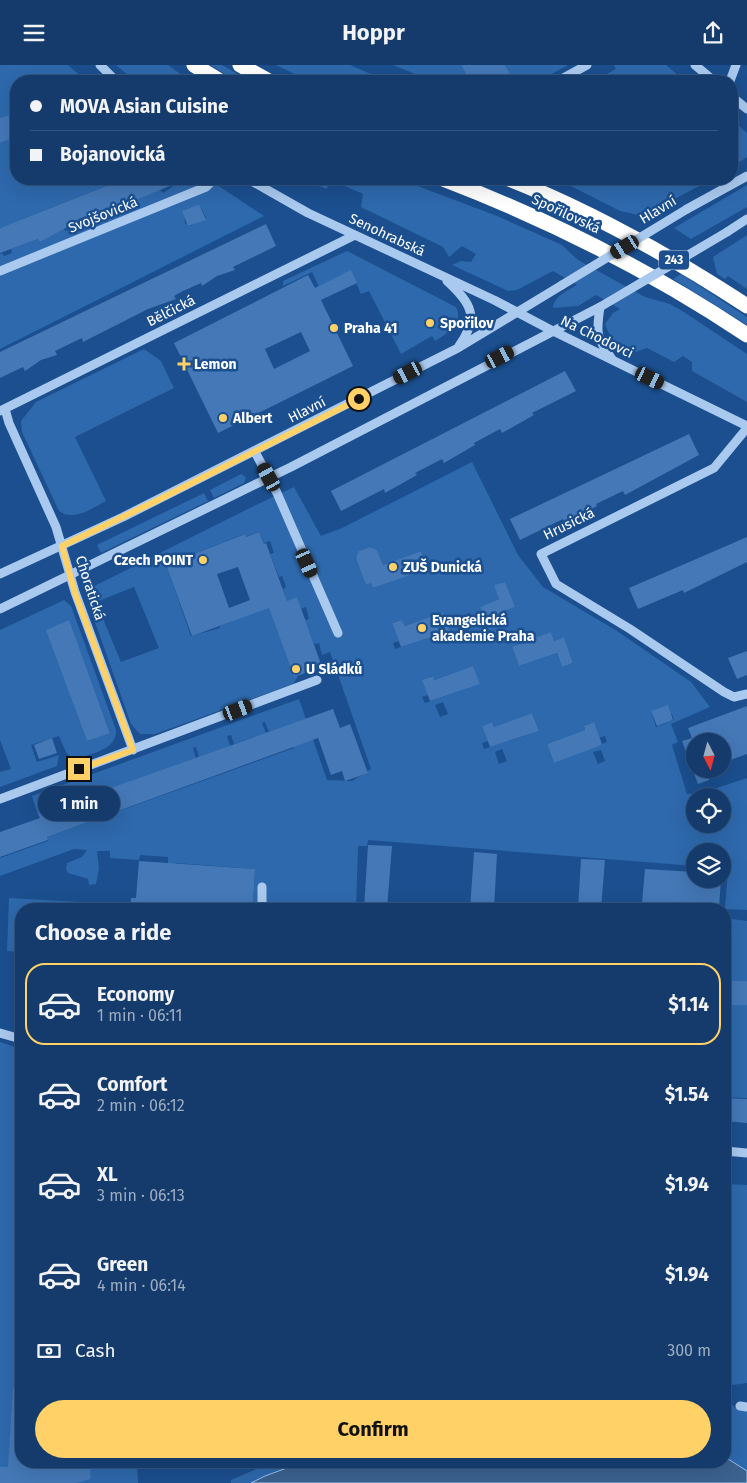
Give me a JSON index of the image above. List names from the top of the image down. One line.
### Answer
{"streets":{"highway":["Spořilovská","243"],"street":["Hlavní","Svojšovická","Senohrabská","Bělčická","Na Chodovci","Hrusická","Choratická"]},"crossings":[["Hlavní","Senohrabská"],["Hlavní","Na Chodovci"],["Hlavní","Choratická"],["Senohrabská","Bělčická"],["Senohrabská","Na Chodovci"],["Bělčická","Choratická"],["Na Chodovci","Hrusická"]],"places":{"other":["Spořilov","Praha 41","Albert","Czech POINT","ZUŠ Dunická","Evangelická akademie Praha","U Sládků"],"health":["Lemon"]},"north":"bottom","page":{"header":"Hoppr","banner":["MOVA Asian Cuisine","Bojanovická"],"bubble":"1 min","heading":"Choose a ride","list":[{"name":"Economy","note":"1 min · 06:11","value":"$1.14"},{"name":"Comfort","note":"2 min · 06:12","value":"$1.54"},{"name":"XL","note":"3 min · 06:13","value":"$1.94"},{"name":"Green","note":"4 min · 06:14","value":"$1.94"}],"pay":["Cash","300 m"],"buttons":"Confirm"}}
